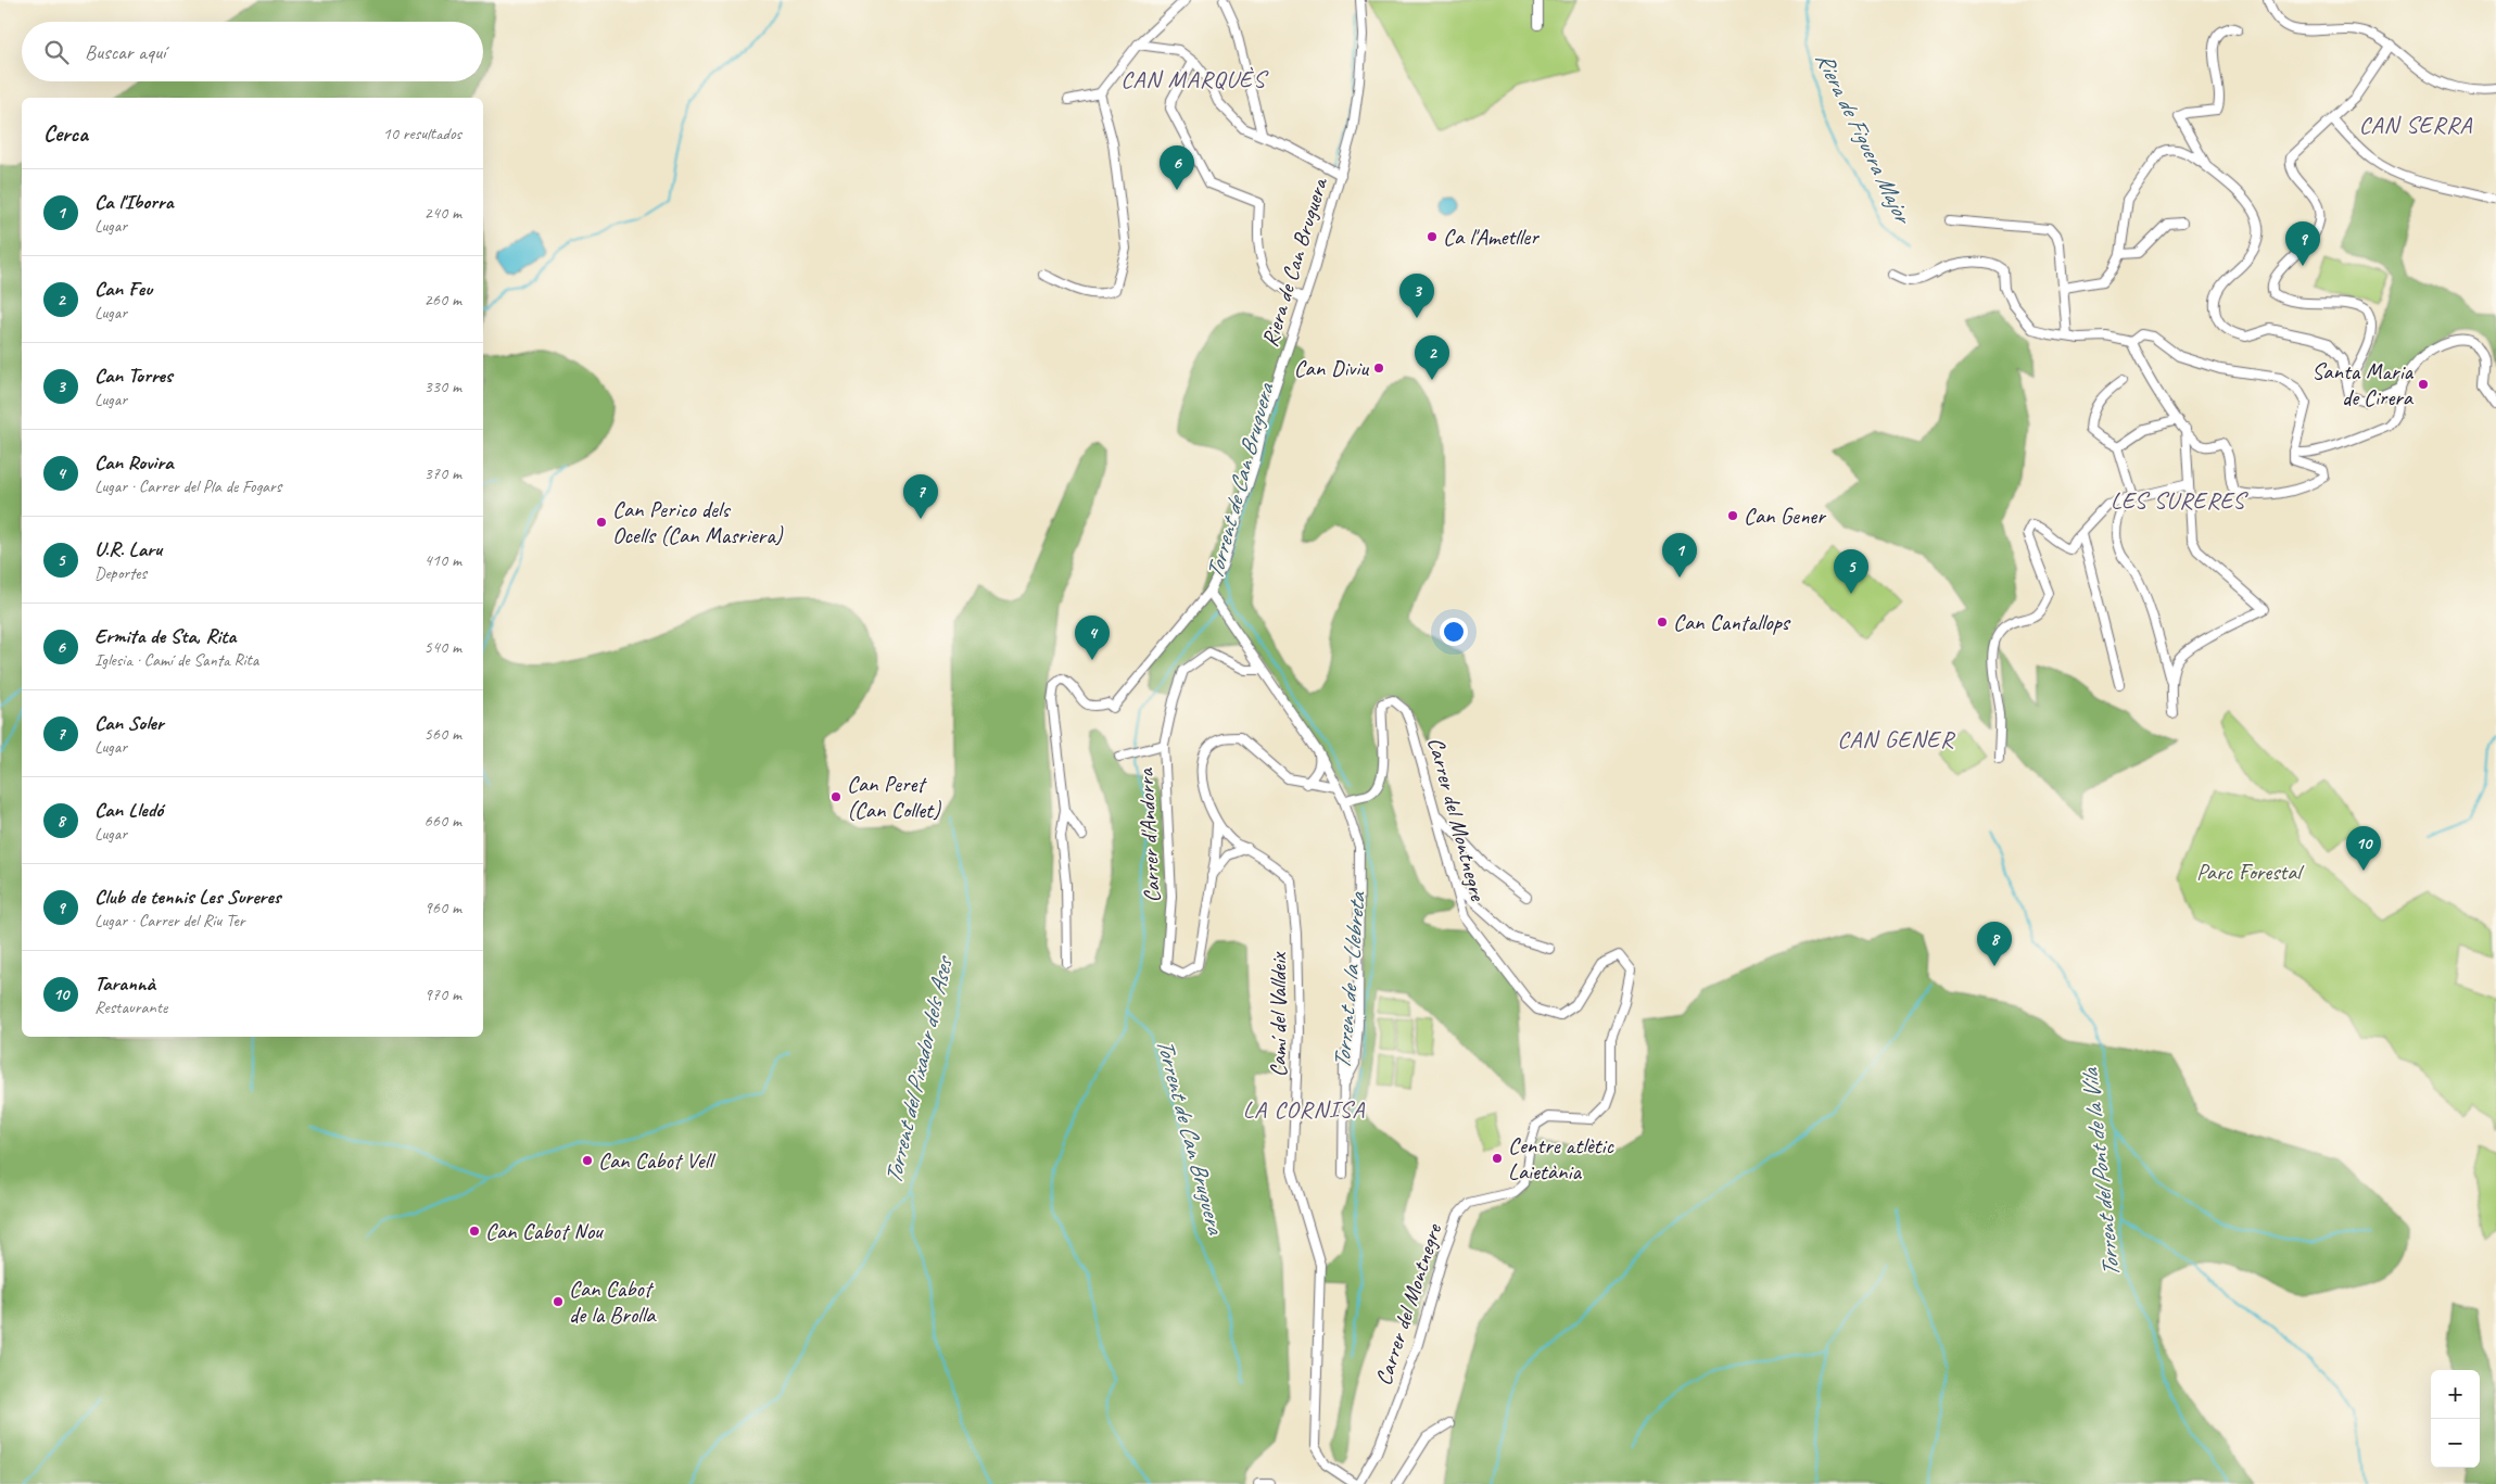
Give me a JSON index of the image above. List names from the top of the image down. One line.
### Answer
{"streets":{"street":["Riera de Can Bruguera","Carrer del Montnegre","Carrer d'Andorra","Camí del Valldeix"]},"crossings":[["Carrer del Montnegre","Camí del Valldeix"],["Carrer d'Andorra","Camí del Valldeix"]],"districts":["CAN MARQUÈS","CAN SERRA","LES SURERES","CAN GENER","LA CORNISA"],"water":["Riera de Figuera Major","Torrent de Can Bruguera","Torrent de la Llebreta","Torrent del Pixador dels Ases","Torrent del Pont de la Vila"],"parks":["Parc Forestal"],"places":["Ca l'Ametller","Can Diviu","Santa Maria de Cirera","Can Gener","Can Perico dels Ocells (Can Masriera)","Can Cantallops","Can Peret (Can Collet)","Centre atlètic Laietània","Can Cabot Vell","Can Cabot Nou","Can Cabot de la Brolla"],"page":{"search":"Buscar aquí","heading":["Cerca","10 resultados"],"pins":["6","9","3","2","7","1","5","4","10","8"],"list":[{"mark":"1","name":"Ca l'Iborra","note":"Lugar","value":"240 m"},{"mark":"2","name":"Can Feu","note":"Lugar","value":"260 m"},{"mark":"3","name":"Can Torres","note":"Lugar","value":"330 m"},{"mark":"4","name":"Can Rovira","note":"Lugar · Carrer del Pla de Fogars","value":"370 m"},{"mark":"5","name":"U.R. Laru","note":"Deportes","value":"410 m"},{"mark":"6","name":"Ermita de Sta, Rita","note":"Iglesia · Camí de Santa Rita","value":"540 m"},{"mark":"7","name":"Can Soler","note":"Lugar","value":"560 m"},{"mark":"8","name":"Can Lledó","note":"Lugar","value":"660 m"},{"mark":"9","name":"Club de tennis Les Sureres","note":"Lugar · Carrer del Riu Ter","value":"960 m"},{"mark":"10","name":"Tarannà","note":"Restaurante","value":"970 m"}],"map_buttons":["+","−"]}}
